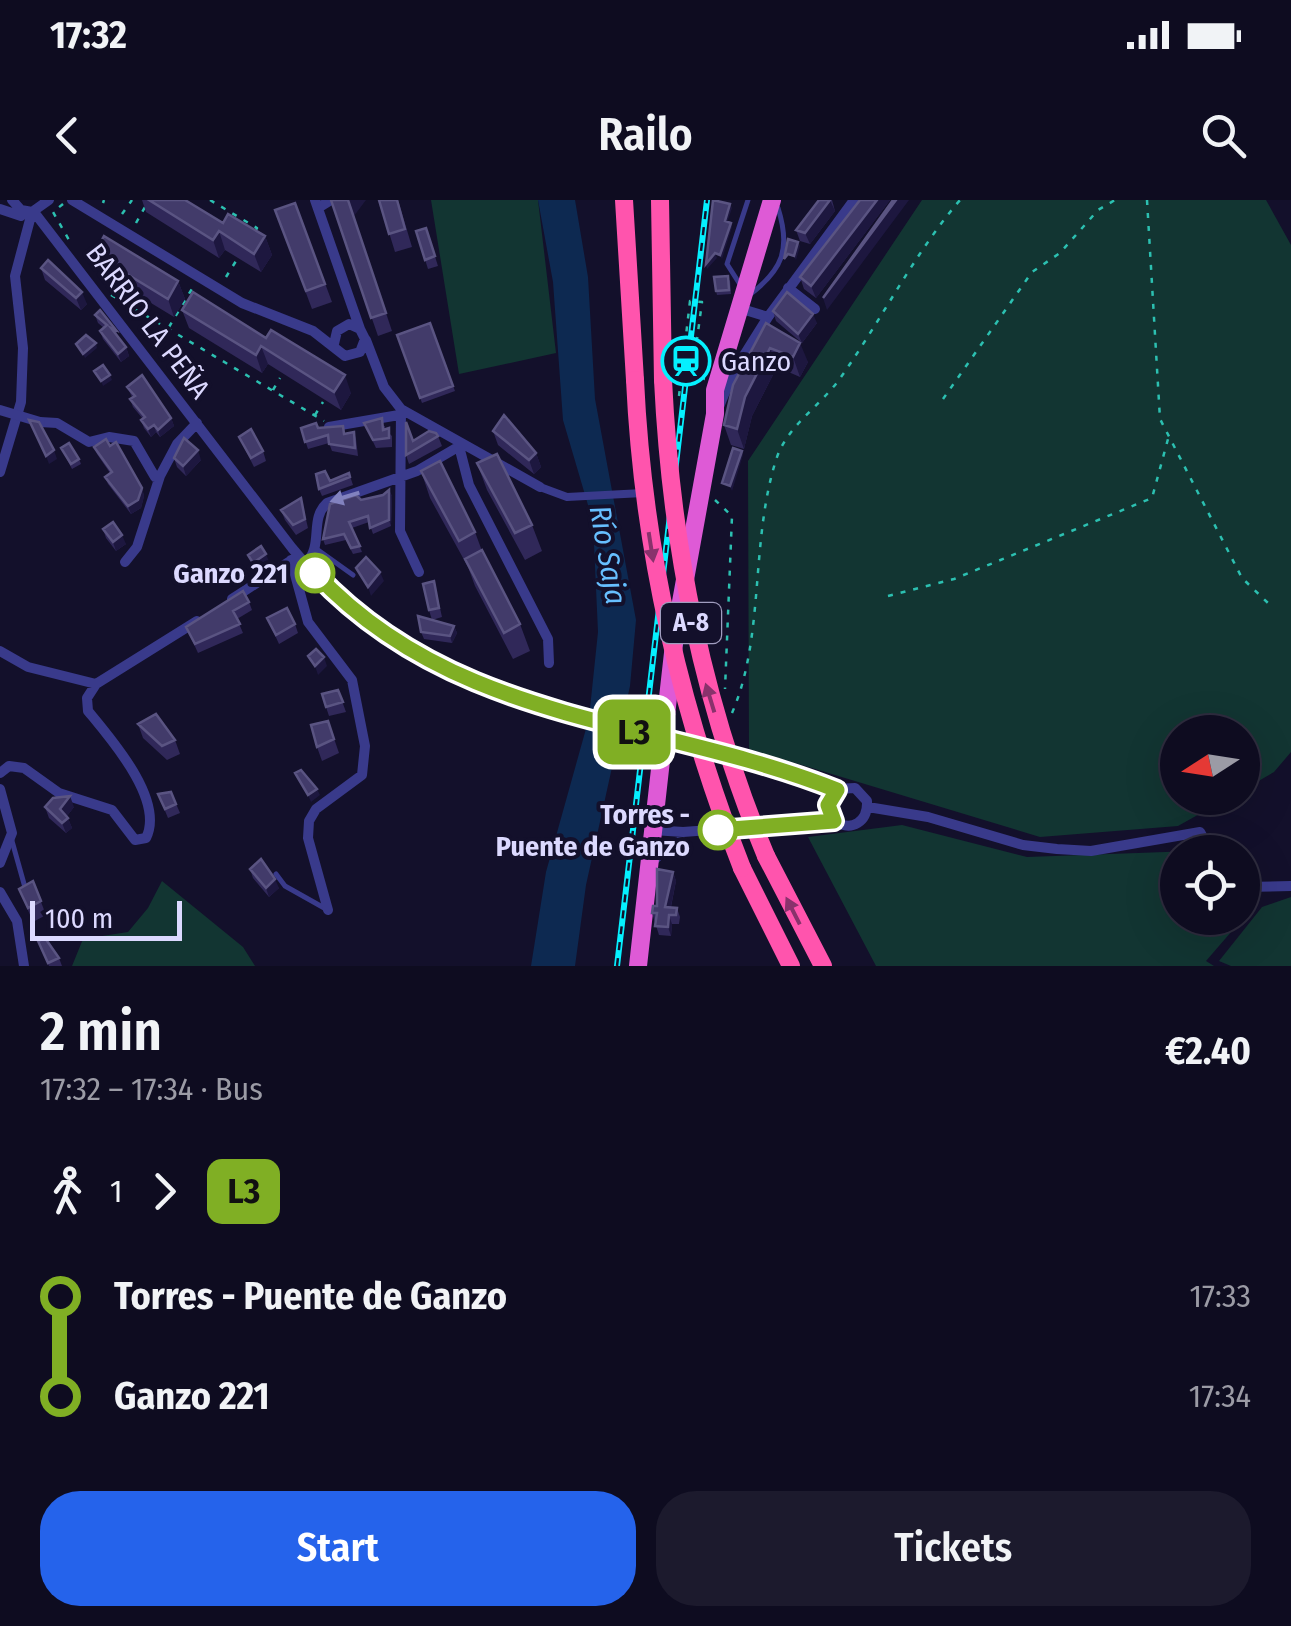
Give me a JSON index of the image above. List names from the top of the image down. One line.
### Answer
{"streets":{"highway":["A-8"],"street":["BARRIO LA PEÑA"]},"water":["Río Saja"],"places":{"station":["Ganzo"],"other":["Ganzo 221","Torres - Puente de Ganzo"]},"lines":["bus line L3"],"scale_bar":"100 m","north":"left","page":{"status":"17:32","header":"Railo","on_map":"L3","scale":"100 m","heading":["2 min","17:32 – 17:34 · Bus","€2.40"],"legs":["1","L3"],"list":[{"name":"Torres - Puente de Ganzo","value":"17:33"},{"name":"Ganzo 221","value":"17:34"}],"buttons":["Start","Tickets"]}}
